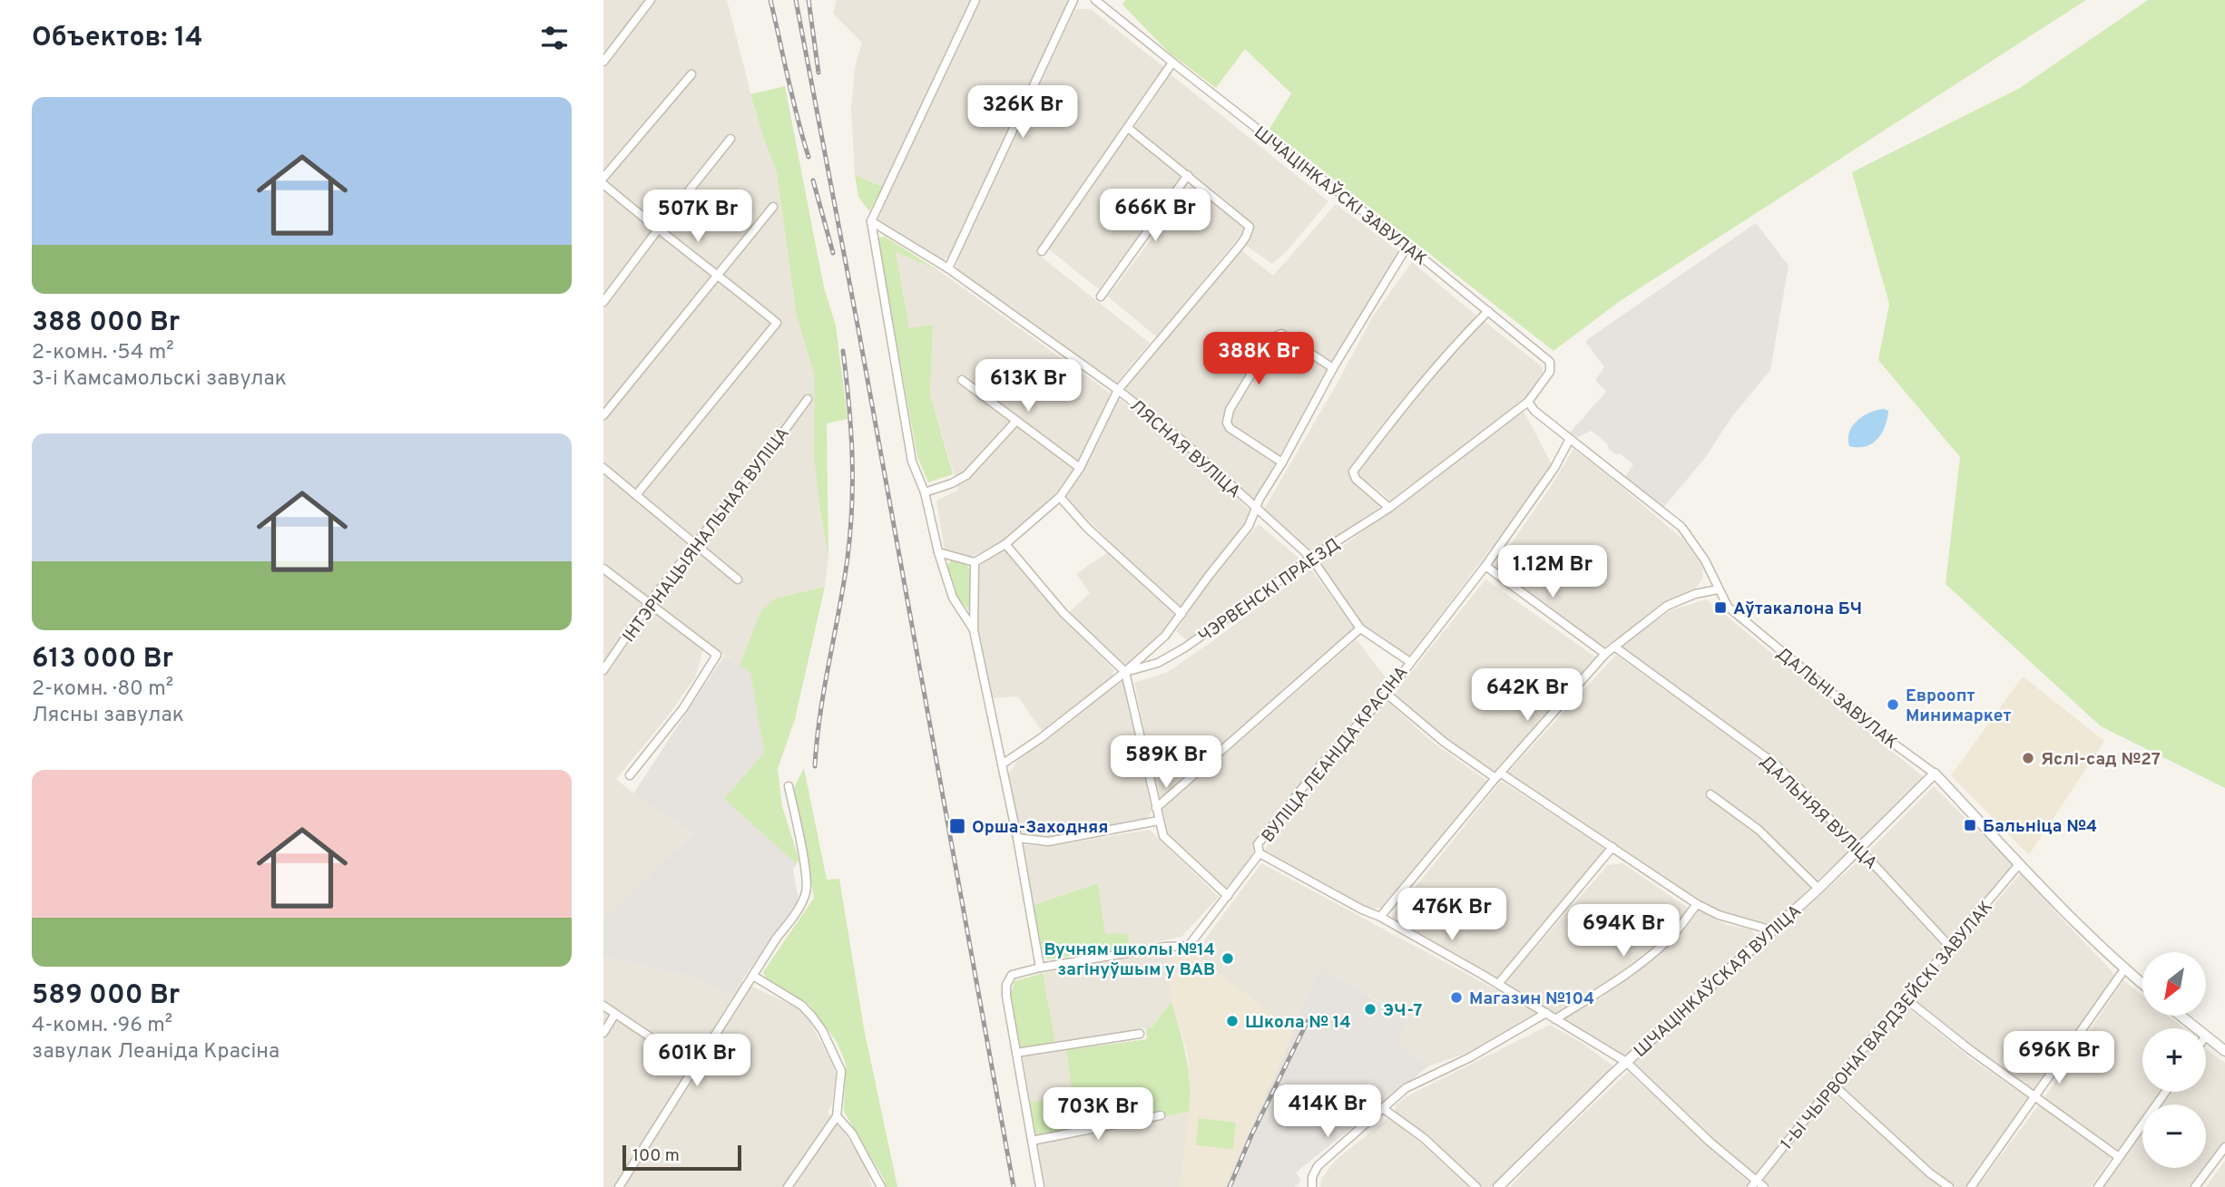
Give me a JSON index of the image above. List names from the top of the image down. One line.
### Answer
{"streets":{"street":["ШЧАЦІНКАЎСКІ ЗАВУЛАК","ЛЯСНАЯ ВУЛІЦА","ІНТЭРНАЦЫЯНАЛЬНАЯ ВУЛІЦА","ЧЭРВЕНСКІ ПРАЕЗД","ДАЛЬНІ ЗАВУЛАК","ВУЛІЦА ЛЕАНІДА КРАСІНА","ДАЛЬНЯЯ ВУЛІЦА","ШЧАЦІНКАЎСКАЯ ВУЛІЦА","1-Ы ЧЫРВОНАГВАРДЗЕЙСКІ ЗАВУЛАК"]},"crossings":[["ШЧАЦІНКАЎСКІ ЗАВУЛАК","ЧЭРВЕНСКІ ПРАЕЗД"],["ШЧАЦІНКАЎСКІ ЗАВУЛАК","ДАЛЬНІ ЗАВУЛАК"],["ЛЯСНАЯ ВУЛІЦА","ЧЭРВЕНСКІ ПРАЕЗД"],["ЛЯСНАЯ ВУЛІЦА","ВУЛІЦА ЛЕАНІДА КРАСІНА"],["ЧЭРВЕНСКІ ПРАЕЗД","ДАЛЬНІ ЗАВУЛАК"],["ДАЛЬНІ ЗАВУЛАК","ВУЛІЦА ЛЕАНІДА КРАСІНА"],["ДАЛЬНІ ЗАВУЛАК","ШЧАЦІНКАЎСКАЯ ВУЛІЦА"],["ДАЛЬНІ ЗАВУЛАК","1-Ы ЧЫРВОНАГВАРДЗЕЙСКІ ЗАВУЛАК"],["ДАЛЬНЯЯ ВУЛІЦА","ШЧАЦІНКАЎСКАЯ ВУЛІЦА"],["ДАЛЬНЯЯ ВУЛІЦА","1-Ы ЧЫРВОНАГВАРДЗЕЙСКІ ЗАВУЛАК"]],"places":{"transit":["Аўтакалона БЧ","Бальніца №4","Орша-Заходняя"],"other":["Евроопт Минимаркет","Яслі-сад №27","Вучням школы №14 загінуўшым у ВАВ","Магазин №104","ЭЧ-7","Школа № 14"]},"scale_bar":"100 m","north":"bottom left","page":{"heading":"Объектов: 14","list":[{"name":"388 000 Br","note":"2-комн. · 54 m² · 3-і Камсамольскі завулак"},{"name":"613 000 Br","note":"2-комн. · 80 m² · Лясны завулак"},{"name":"589 000 Br","note":"4-комн. · 96 m² · завулак Леаніда Красіна"}],"price":["326K Br","666K Br","507K Br","388K Br","613K Br","1.12M Br","642K Br","589K Br","476K Br","694K Br","696K Br","601K Br","414K Br","703K Br"],"map_buttons":["+","−"],"scale":"100 m"}}
